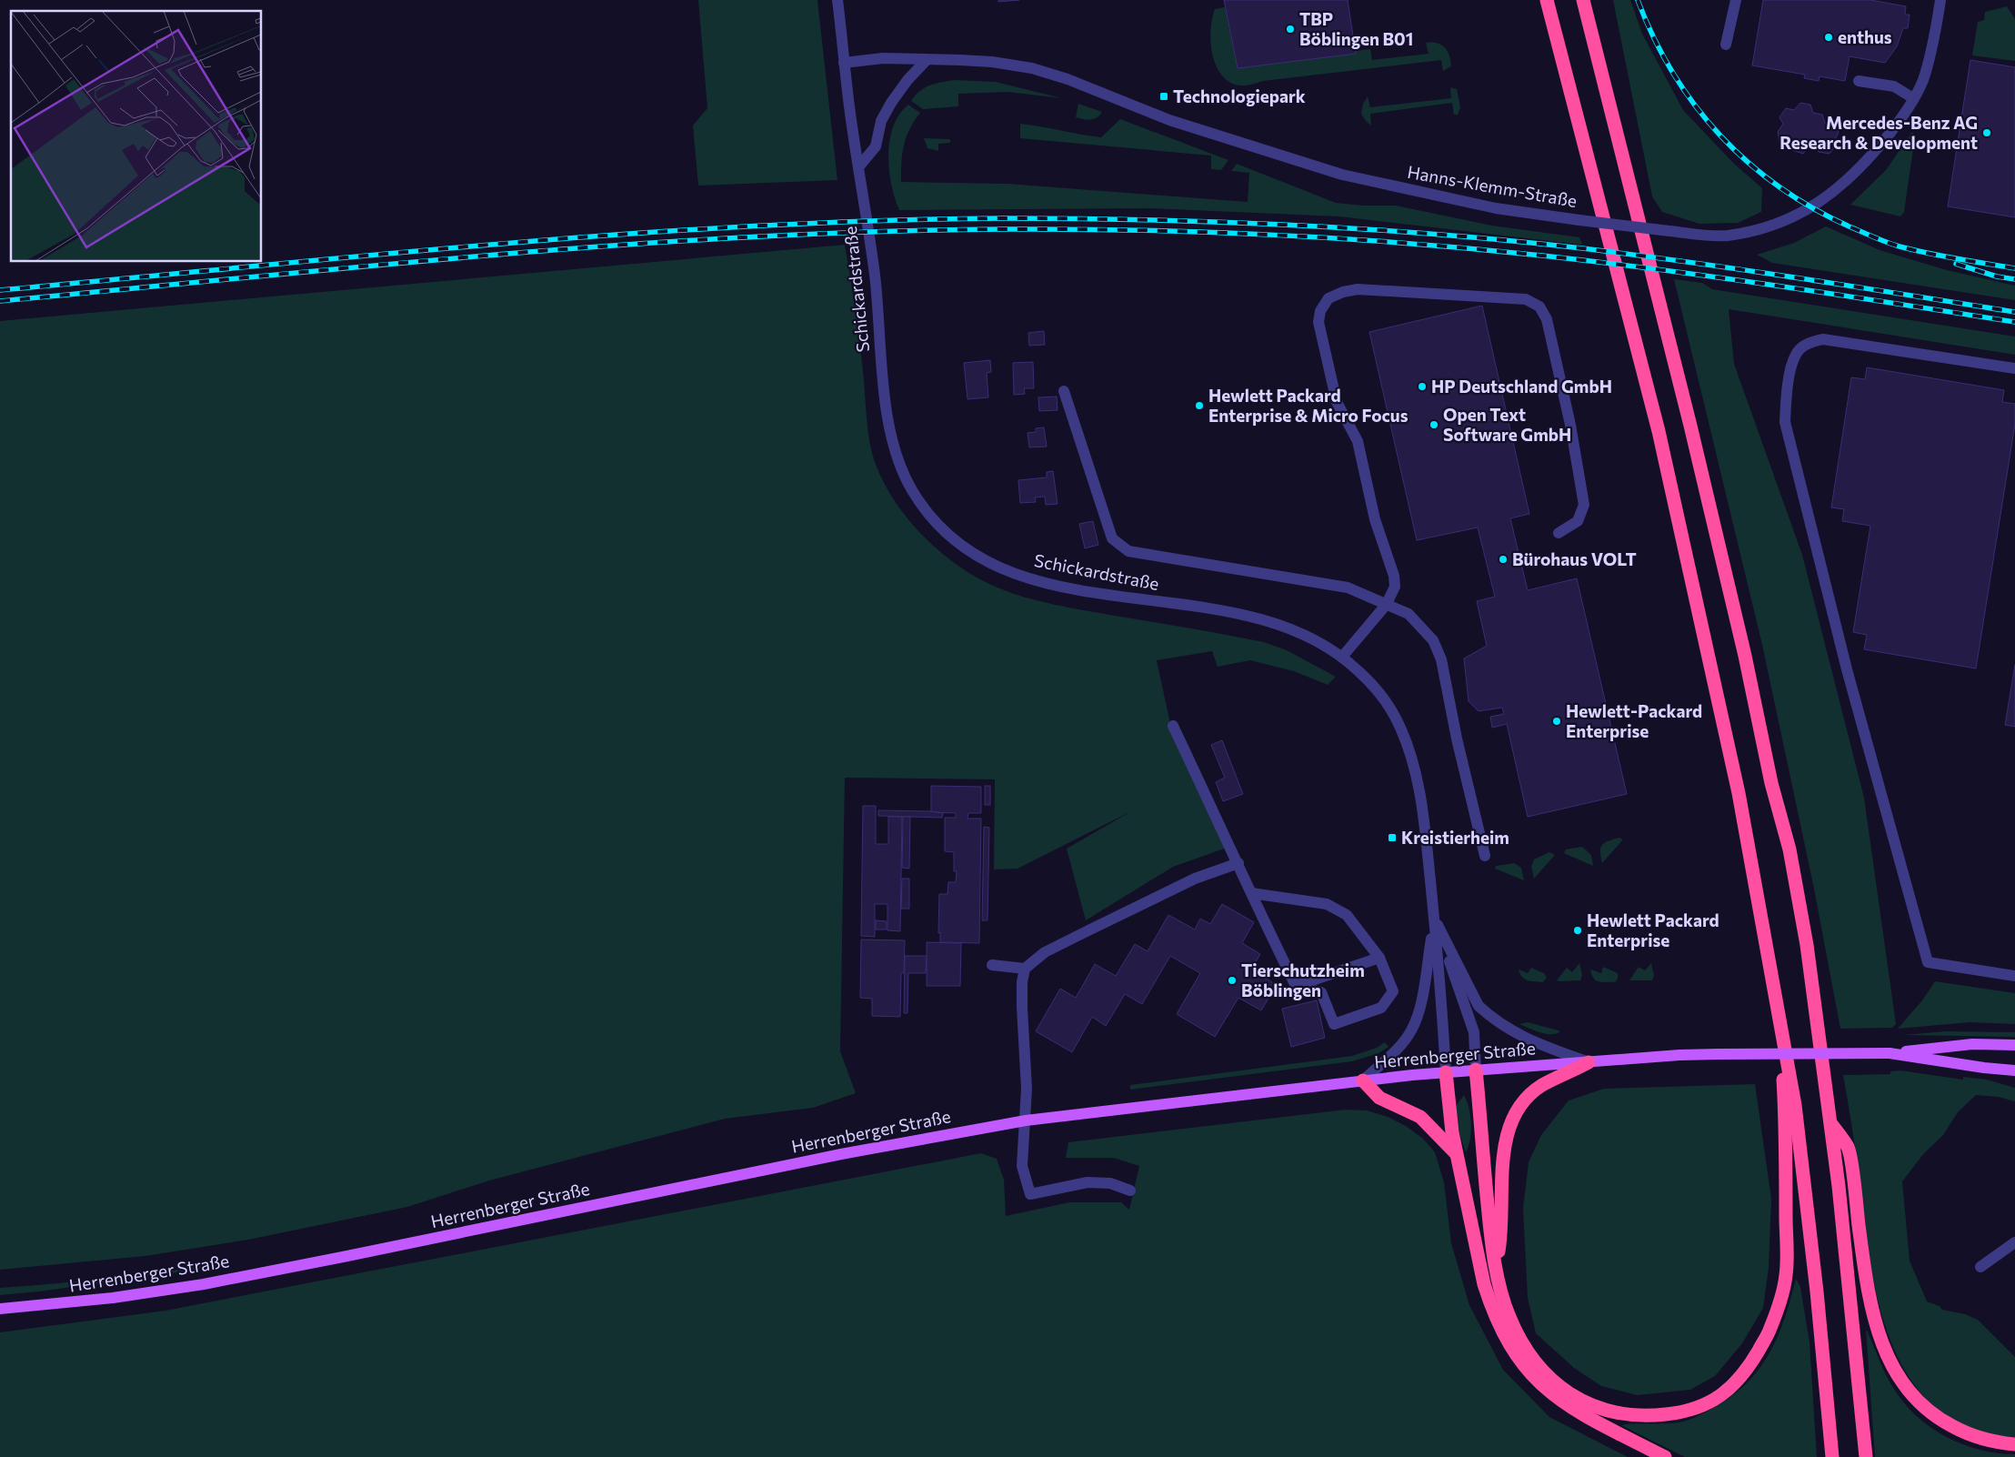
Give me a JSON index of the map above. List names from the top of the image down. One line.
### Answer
{"streets":{"main road":["Herrenberger Straße"],"street":["Hanns-Klemm-Straße","Schickardstraße"]},"crossings":[["Hanns-Klemm-Straße","Schickardstraße"],["Schickardstraße","Herrenberger Straße"]],"places":{"other":["TBP Böblingen B01","enthus","Mercedes-Benz AG Research & Development","HP Deutschland GmbH","Hewlett Packard Enterprise & Micro Focus","Open Text Software GmbH","Bürohaus VOLT","Hewlett-Packard Enterprise","Hewlett Packard Enterprise","Tierschutzheim Böblingen"],"transit":["Technologiepark","Kreistierheim"]}}
